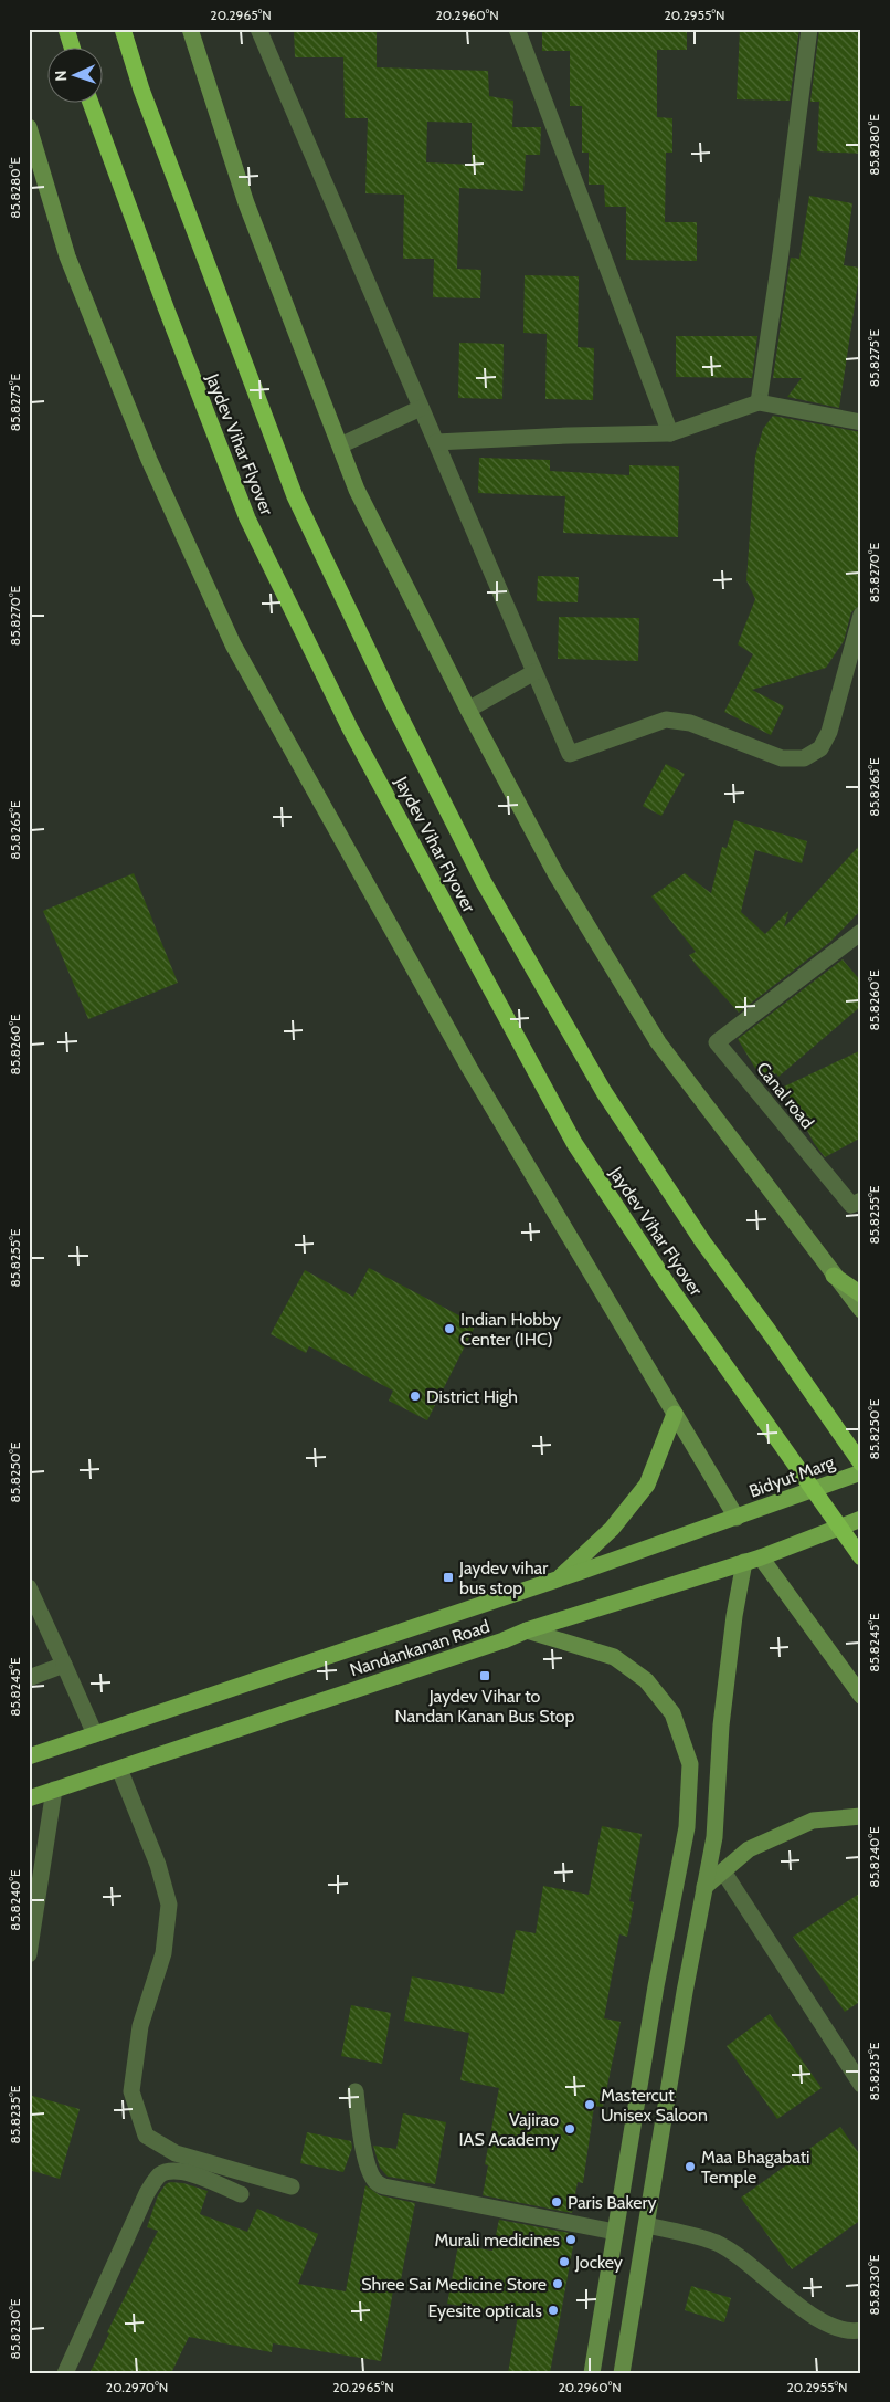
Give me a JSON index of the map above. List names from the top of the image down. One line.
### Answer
{"streets":{"highway":["Jaydev Vihar Flyover"],"main road":["Bidyut Marg","Nandankanan Road"],"street":["Canal road"]},"crossings":[["Bidyut Marg","Nandankanan Road"]],"places":{"other":["Indian Hobby Center (IHC)","District High","Mastercut Unisex Saloon","Vajirao IAS Academy","Maa Bhagabati Temple","Paris Bakery","Murali medicines","Jockey","Shree Sai Medicine Store","Eyesite opticals"],"transit":["Jaydev vihar bus stop","Jaydev Vihar to Nandan Kanan Bus Stop"]},"north":"left","coordinates":["20.2965°N","20.2960°N","20.2955°N","85.8280°E","85.8275°E","85.8270°E","85.8265°E","85.8260°E","85.8255°E","85.8250°E","85.8245°E","85.8240°E","85.8235°E","85.8230°E","20.2970°N"]}
